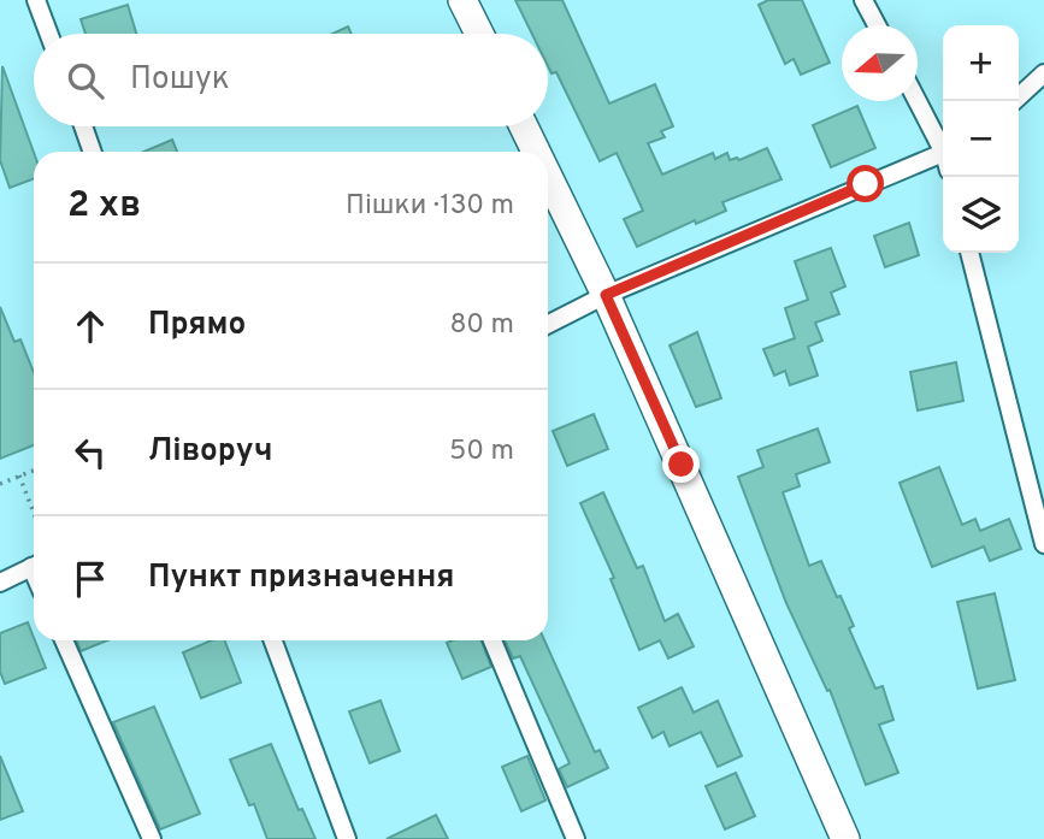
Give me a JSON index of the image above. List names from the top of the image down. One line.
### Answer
{"north":"left","page":{"map_buttons":["+","−"],"search":"Пошук","heading":["2 хв","Пішки · 130 m"],"list":[["Прямо","80 m"],["Ліворуч","50 m"],"Пункт призначення"]}}
